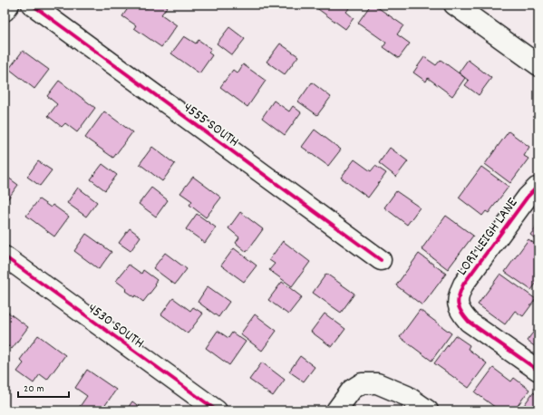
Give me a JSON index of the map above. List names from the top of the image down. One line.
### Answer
{"streets":{"street":["4555 SOUTH","LORI LEIGH LANE","4530 SOUTH"]},"scale_bar":"20 m"}
